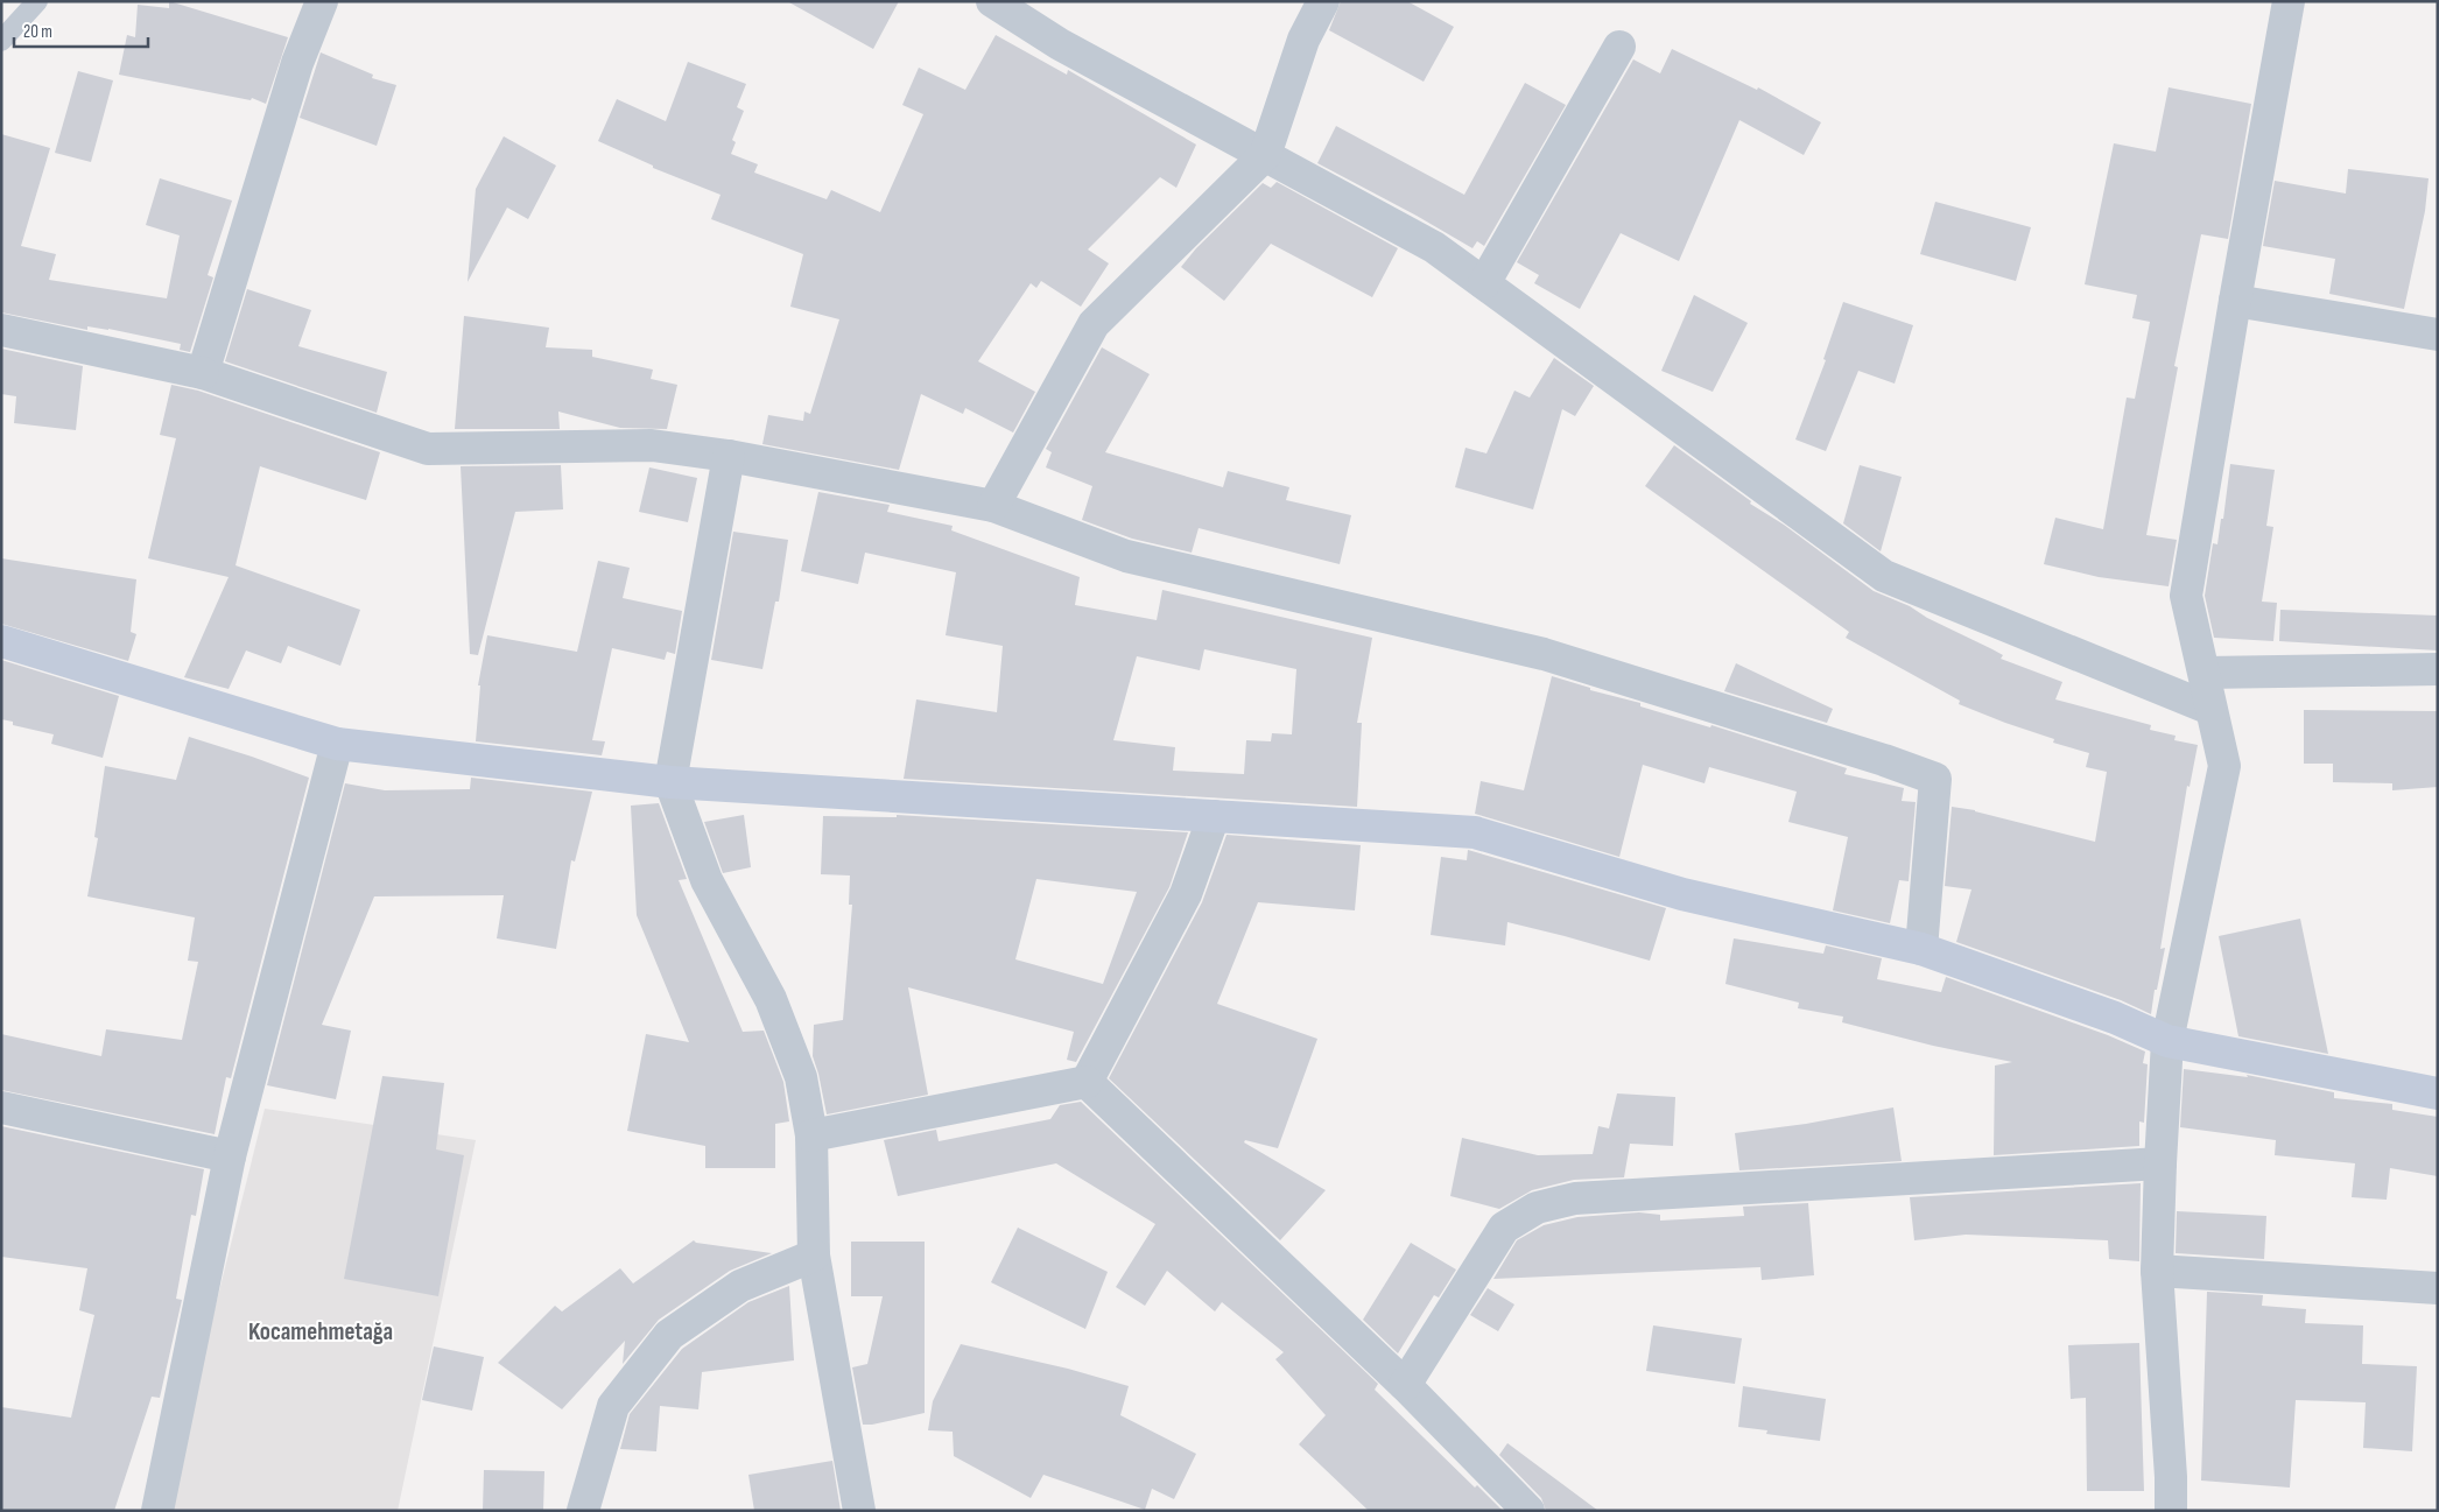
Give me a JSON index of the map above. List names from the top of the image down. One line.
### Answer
{"districts":["Kocamehmetağa"],"scale_bar":"20 m"}
